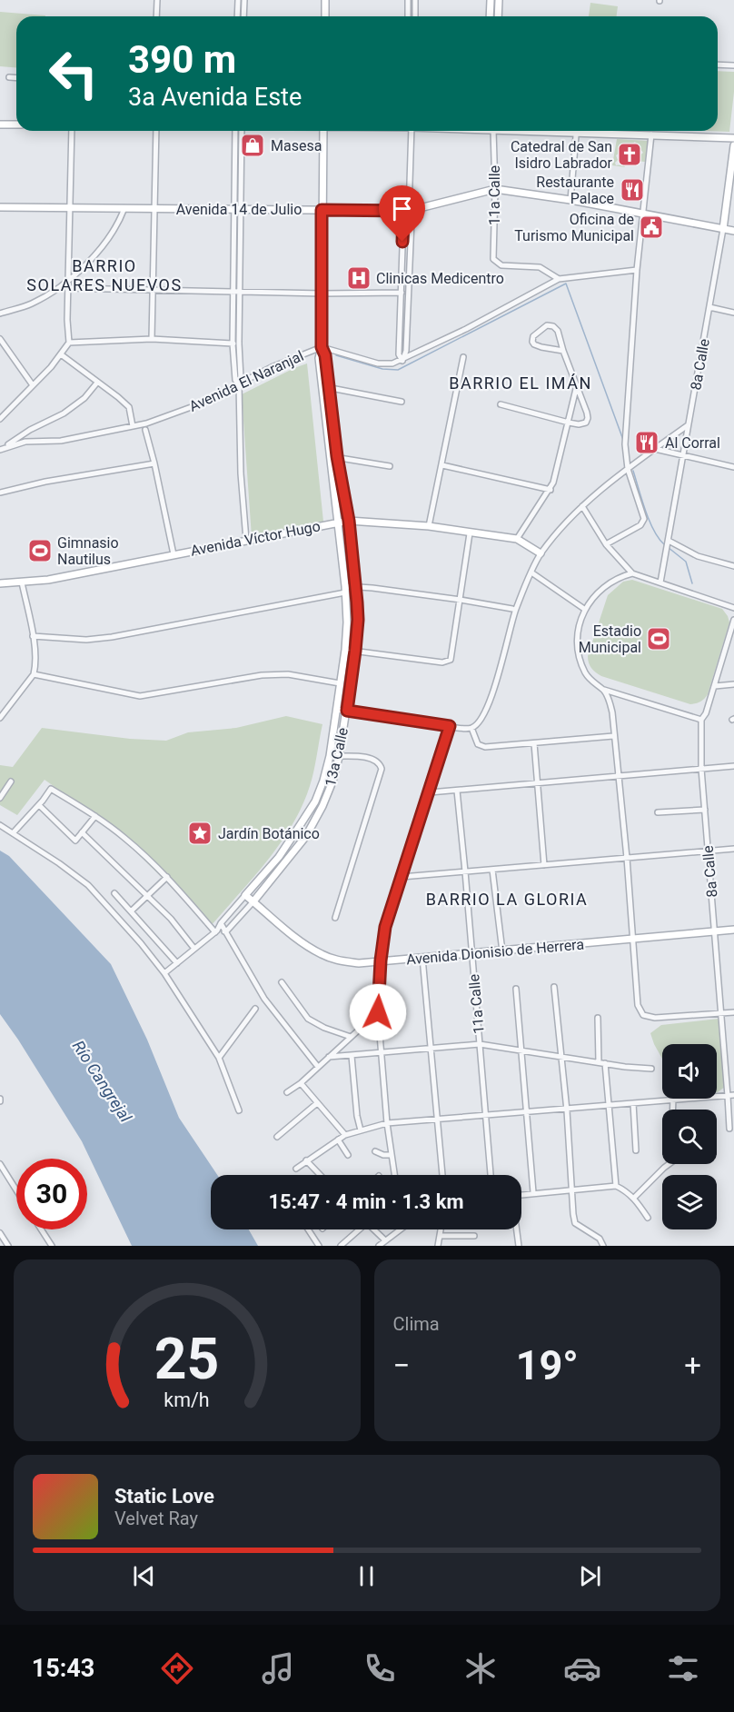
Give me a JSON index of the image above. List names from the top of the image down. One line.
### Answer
{"streets":{"street":["11a Calle","Avenida 14 de Julio","8a Calle","Avenida El Naranjal","Avenida Víctor Hugo","13a Calle","Avenida Dionisio de Herrera"]},"crossings":[["11a Calle","Avenida 14 de Julio"],["11a Calle","Avenida El Naranjal"],["11a Calle","Avenida Dionisio de Herrera"],["Avenida 14 de Julio","8a Calle"],["Avenida 14 de Julio","13a Calle"],["8a Calle","Avenida Dionisio de Herrera"],["Avenida El Naranjal","13a Calle"],["Avenida Víctor Hugo","13a Calle"],["13a Calle","Avenida Dionisio de Herrera"]],"districts":["BARRIO SOLARES NUEVOS","BARRIO EL IMÁN","BARRIO LA GLORIA"],"water":["Río Cangrejal"],"places":{"shop":["Masesa"],"church":["Catedral de San Isidro Labrador"],"restaurant":["Restaurante Palace","Al Corral"],"public building":["Oficina de Turismo Municipal"],"hospital":["Clinicas Medicentro"],"sports":["Gimnasio Nautilus","Estadio Municipal"],"place":["Jardín Botánico"]},"page":{"turn":["390 m","3a Avenida Este"],"limit":"30","trip":"15:47 · 4 min · 1.3 km","tile":"Clima","heat":["−","19°","+"],"song":["Static Love","Velvet Ray"],"tabs":"15:43","gauge":["25","km/h"]}}
